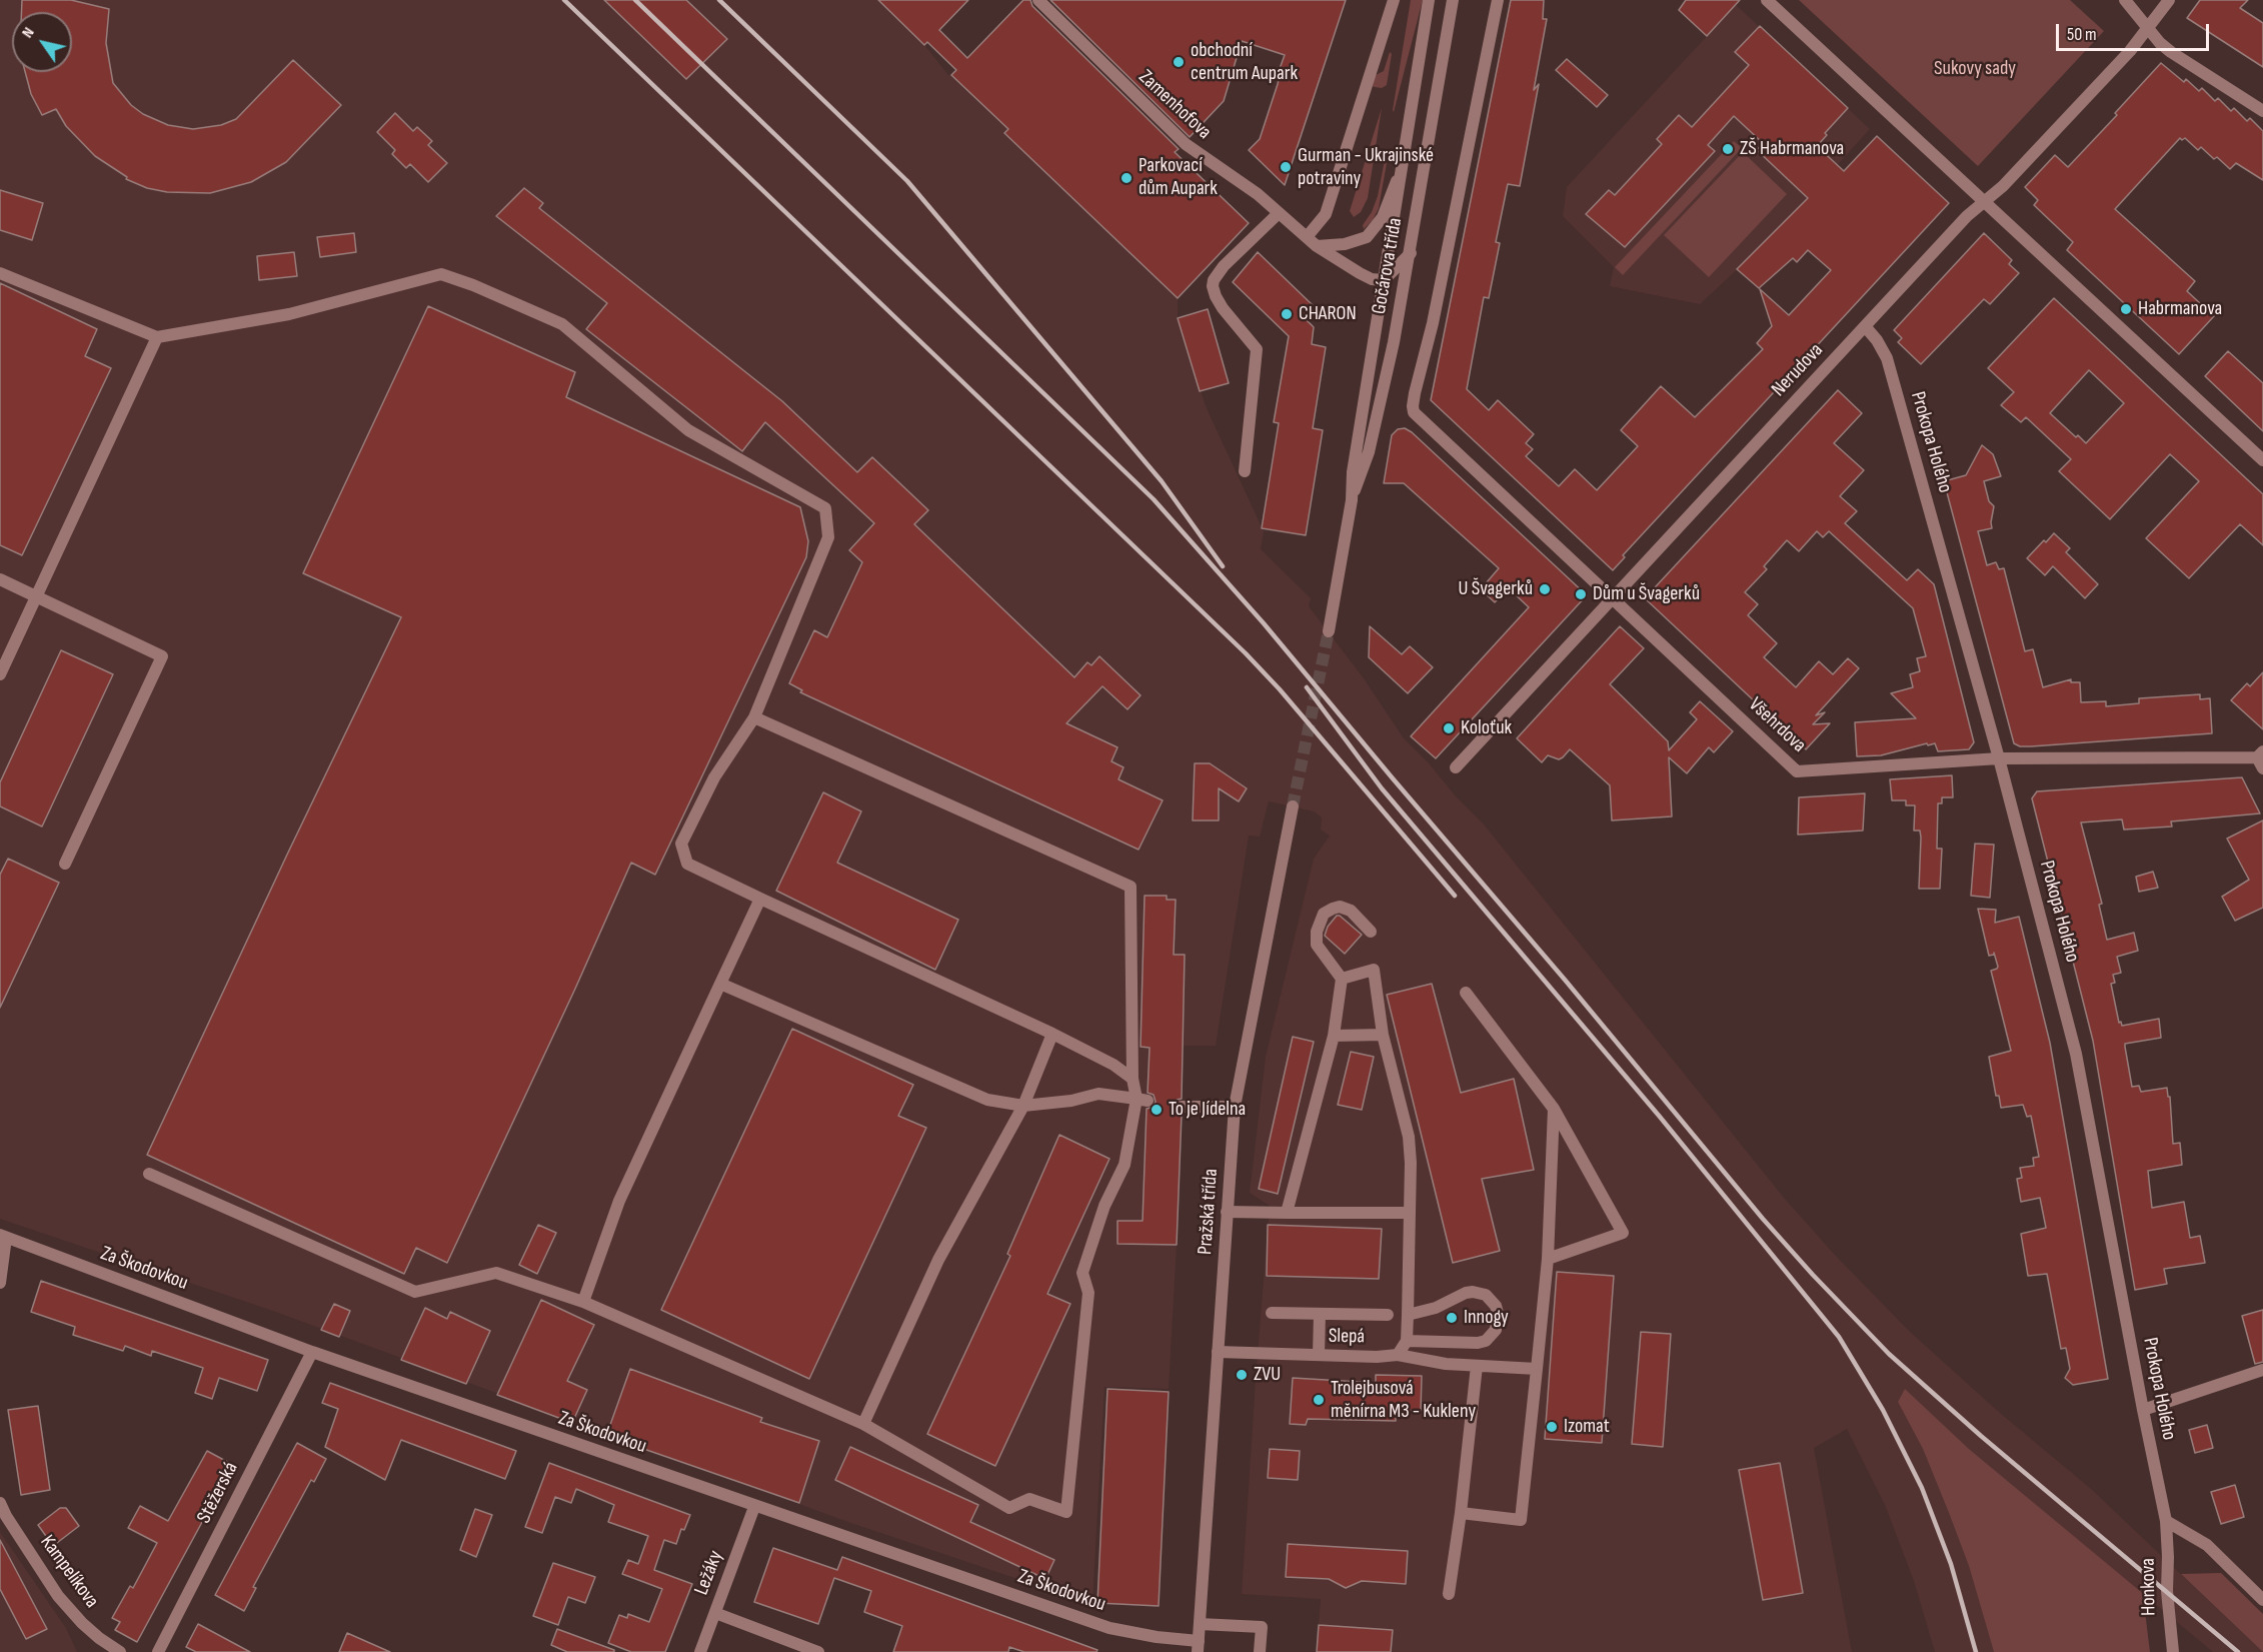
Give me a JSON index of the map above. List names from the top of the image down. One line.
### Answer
{"streets":{"street":["Zamenhofova","Gočárova třída","Nerudova","Prokopa Holého","Všehrdova","Pražská třída","Za Škodovkou","Slepá","Stěžerská","Kampelíkova","Ležáky","Honkova"]},"crossings":[["Zamenhofova","Gočárova třída"],["Nerudova","Prokopa Holého"],["Nerudova","Všehrdova"],["Prokopa Holého","Všehrdova"],["Prokopa Holého","Honkova"],["Pražská třída","Za Škodovkou"],["Pražská třída","Slepá"],["Za Škodovkou","Stěžerská"],["Za Škodovkou","Ležáky"]],"parks":["Sukovy sady"],"places":["obchodní centrum Aupark","ZŠ Habrmanova","Gurman - Ukrajinské potraviny","Parkovací dům Aupark","Habrmanova","CHARON","U Švagerků","Dům u Švagerků","Koloťuk","To je Jídelna","Innogy","ZVU","Trolejbusová měnírna M3 - Kukleny","Izomat"],"scale_bar":"50 m","north":"top left"}
